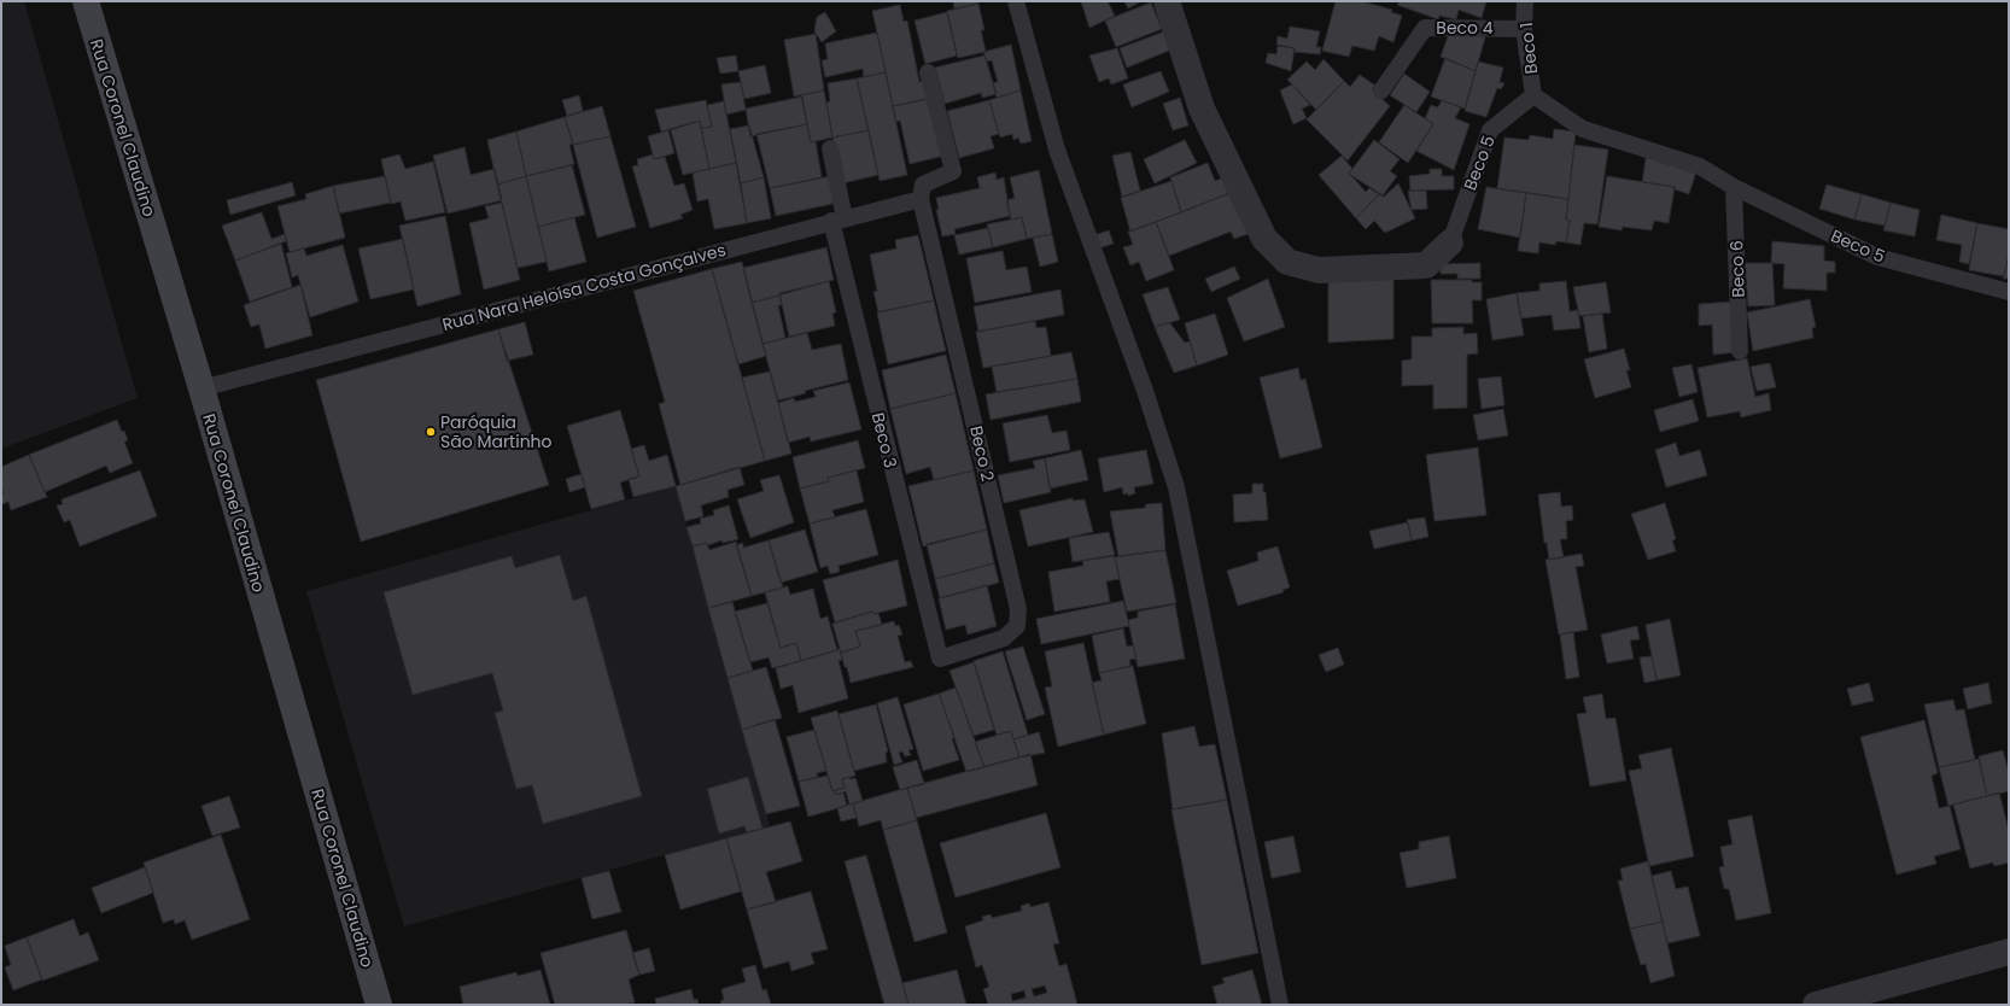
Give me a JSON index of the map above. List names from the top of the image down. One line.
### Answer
{"streets":{"street":["Rua Coronel Claudino","Beco 5"],"lane":["Beco 4","Beco 1","Beco 6","Rua Nara Heloísa Costa Gonçalves","Beco 3","Beco 2"]},"crossings":[["Beco 4","Beco 1"],["Beco 1","Beco 5"],["Rua Coronel Claudino","Rua Nara Heloísa Costa Gonçalves"],["Beco 5","Beco 6"],["Rua Nara Heloísa Costa Gonçalves","Beco 3"],["Rua Nara Heloísa Costa Gonçalves","Beco 2"],["Beco 3","Beco 2"]],"places":["Paróquia São Martinho"]}
